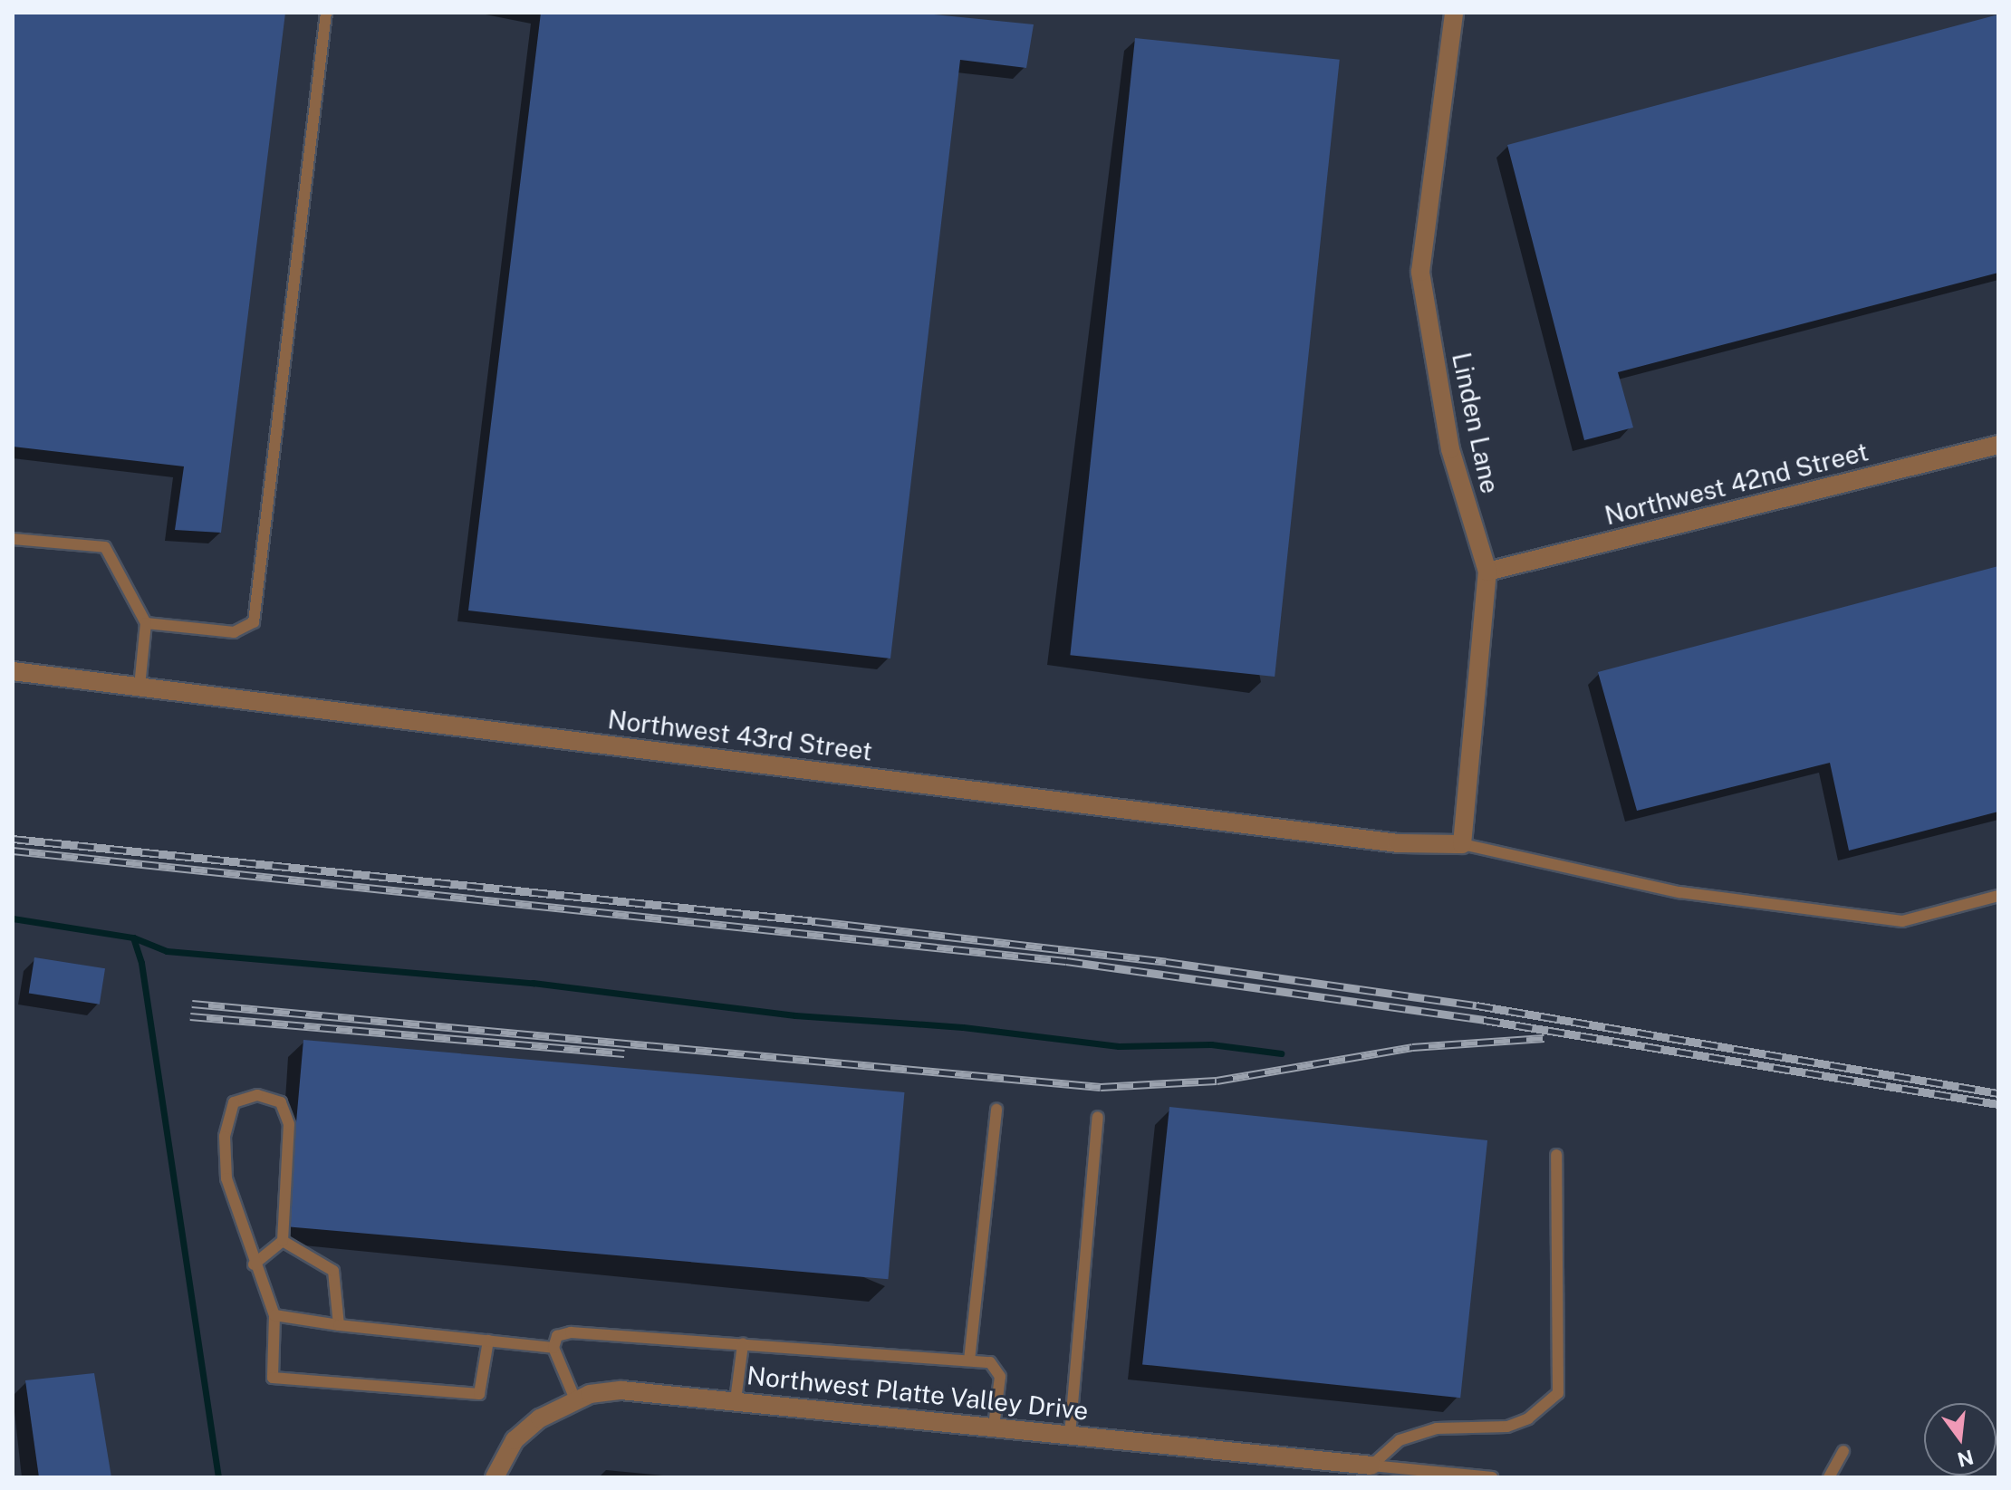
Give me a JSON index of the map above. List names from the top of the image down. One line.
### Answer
{"streets":{"street":["Linden Lane","Northwest 42nd Street","Northwest 43rd Street","Northwest Platte Valley Drive"]},"crossings":[["Linden Lane","Northwest 42nd Street"],["Linden Lane","Northwest 43rd Street"]],"north":"bottom"}
